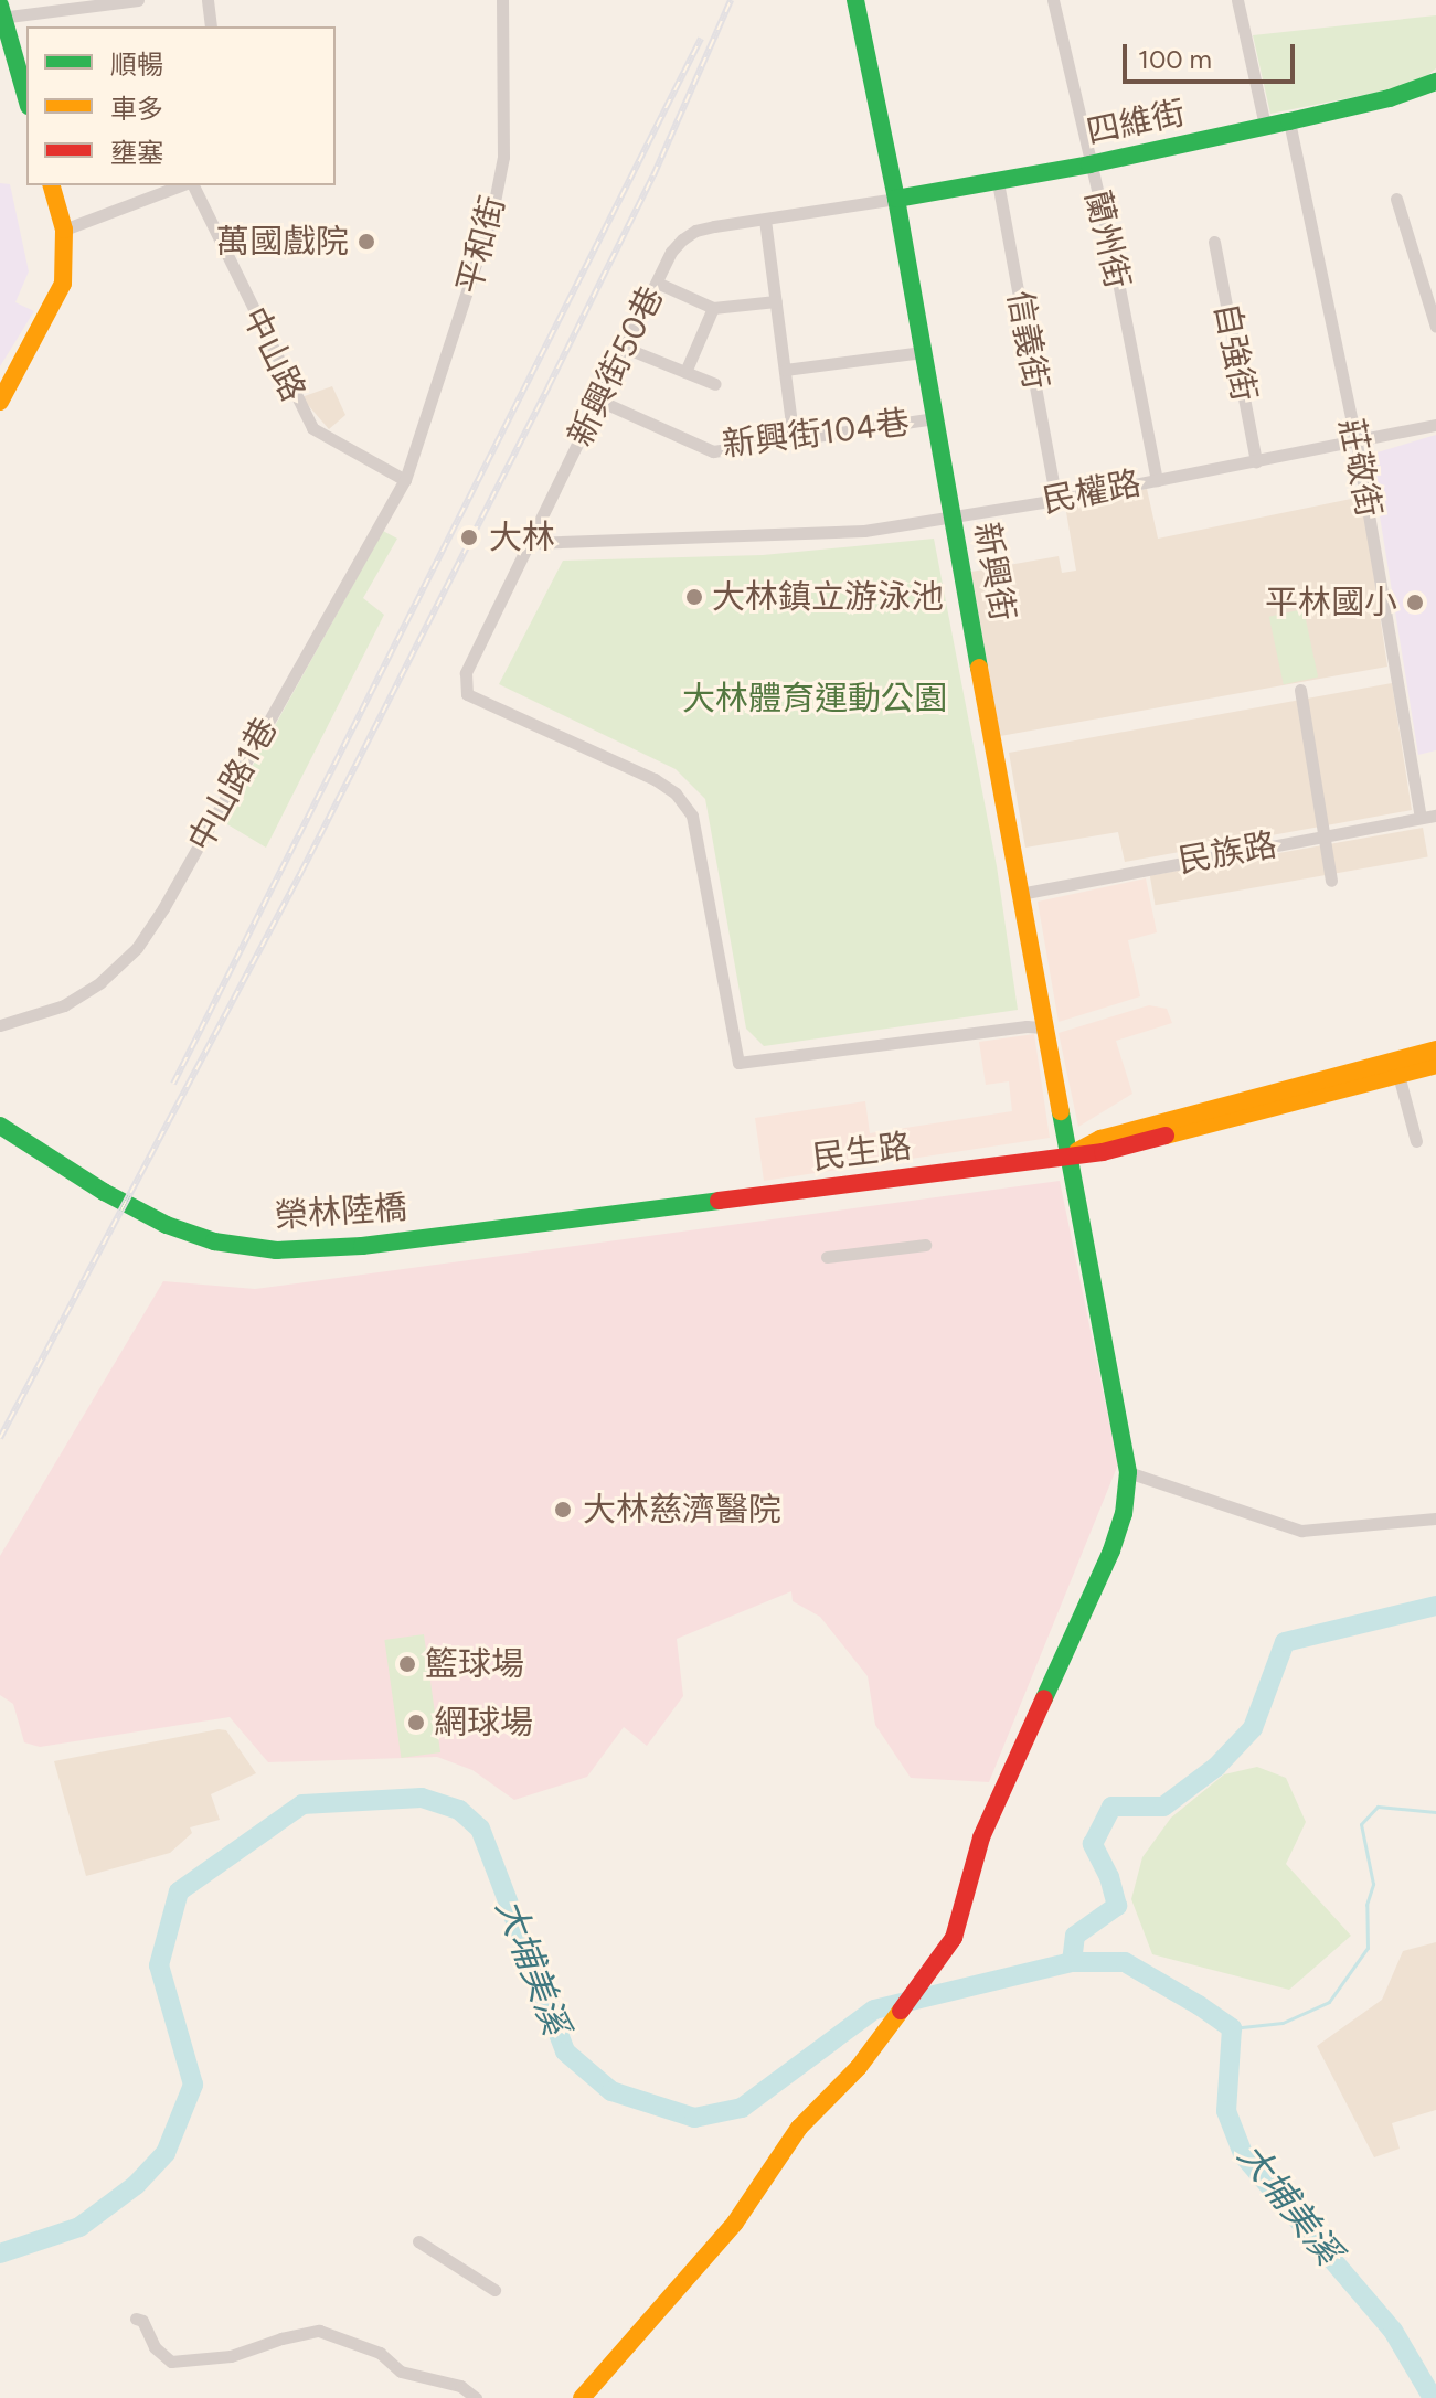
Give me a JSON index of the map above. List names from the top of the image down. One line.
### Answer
{"streets":{"main road":["四維街","新興街","民生路","榮林陸橋"],"street":["蘭州街","平和街","信義街","自強街","中山路","新興街50巷","新興街104巷","莊敬街","民權路","中山路1巷","民族路"]},"crossings":[["四維街","蘭州街"],["四維街","信義街"],["四維街","新興街50巷"],["四維街","莊敬街"],["四維街","新興街"],["蘭州街","民權路"],["平和街","中山路"],["平和街","中山路1巷"],["信義街","民權路"],["自強街","民權路"],["中山路","中山路1巷"],["新興街50巷","新興街104巷"],["新興街50巷","民權路"],["新興街50巷","新興街"],["新興街104巷","新興街"],["莊敬街","民權路"],["莊敬街","民族路"],["民權路","新興街"],["新興街","民族路"],["新興街","民生路"],["民生路","榮林陸橋"]],"water":["大埔美溪"],"parks":["大林體育運動公園"],"places":["萬國戲院","大林","大林鎮立游泳池","平林國小","大林慈濟醫院","籃球場","網球場"],"legend":["順暢","車多","壅塞"],"scale_bar":"100 m"}
